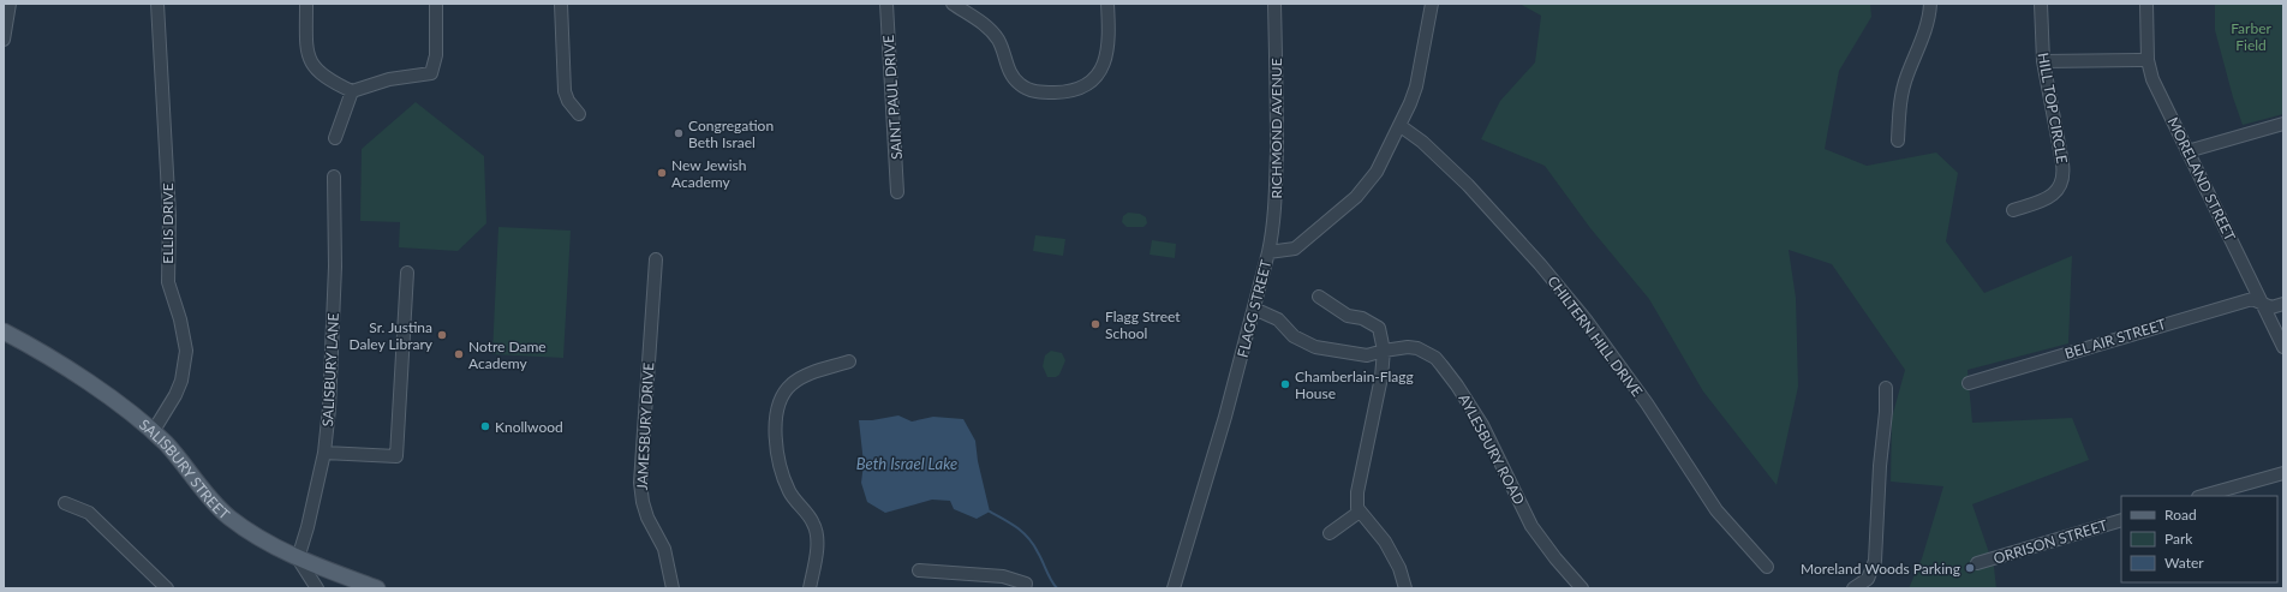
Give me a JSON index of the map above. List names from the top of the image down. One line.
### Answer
{"streets":{"main road":["SALISBURY STREET"],"street":["SAINT PAUL DRIVE","HILL TOP CIRCLE","RICHMOND AVENUE","MORELAND STREET","ELLIS DRIVE","FLAGG STREET","CHILTERN HILL DRIVE","BEL AIR STREET","SALISBURY LANE","JAMESBURY DRIVE","AYLESBURY ROAD","ORRISON STREET"]},"crossings":[["RICHMOND AVENUE","FLAGG STREET"],["MORELAND STREET","BEL AIR STREET"],["ELLIS DRIVE","SALISBURY STREET"],["FLAGG STREET","CHILTERN HILL DRIVE"],["FLAGG STREET","AYLESBURY ROAD"],["SALISBURY LANE","SALISBURY STREET"]],"water":["Beth Israel Lake"],"parks":["Farber Field"],"places":["Congregation Beth Israel","New Jewish Academy","Flagg Street School","Sr. Justina Daley Library","Notre Dame Academy","Chamberlain-Flagg House","Knollwood","Moreland Woods Parking"],"legend":["Road","Park","Water"]}
